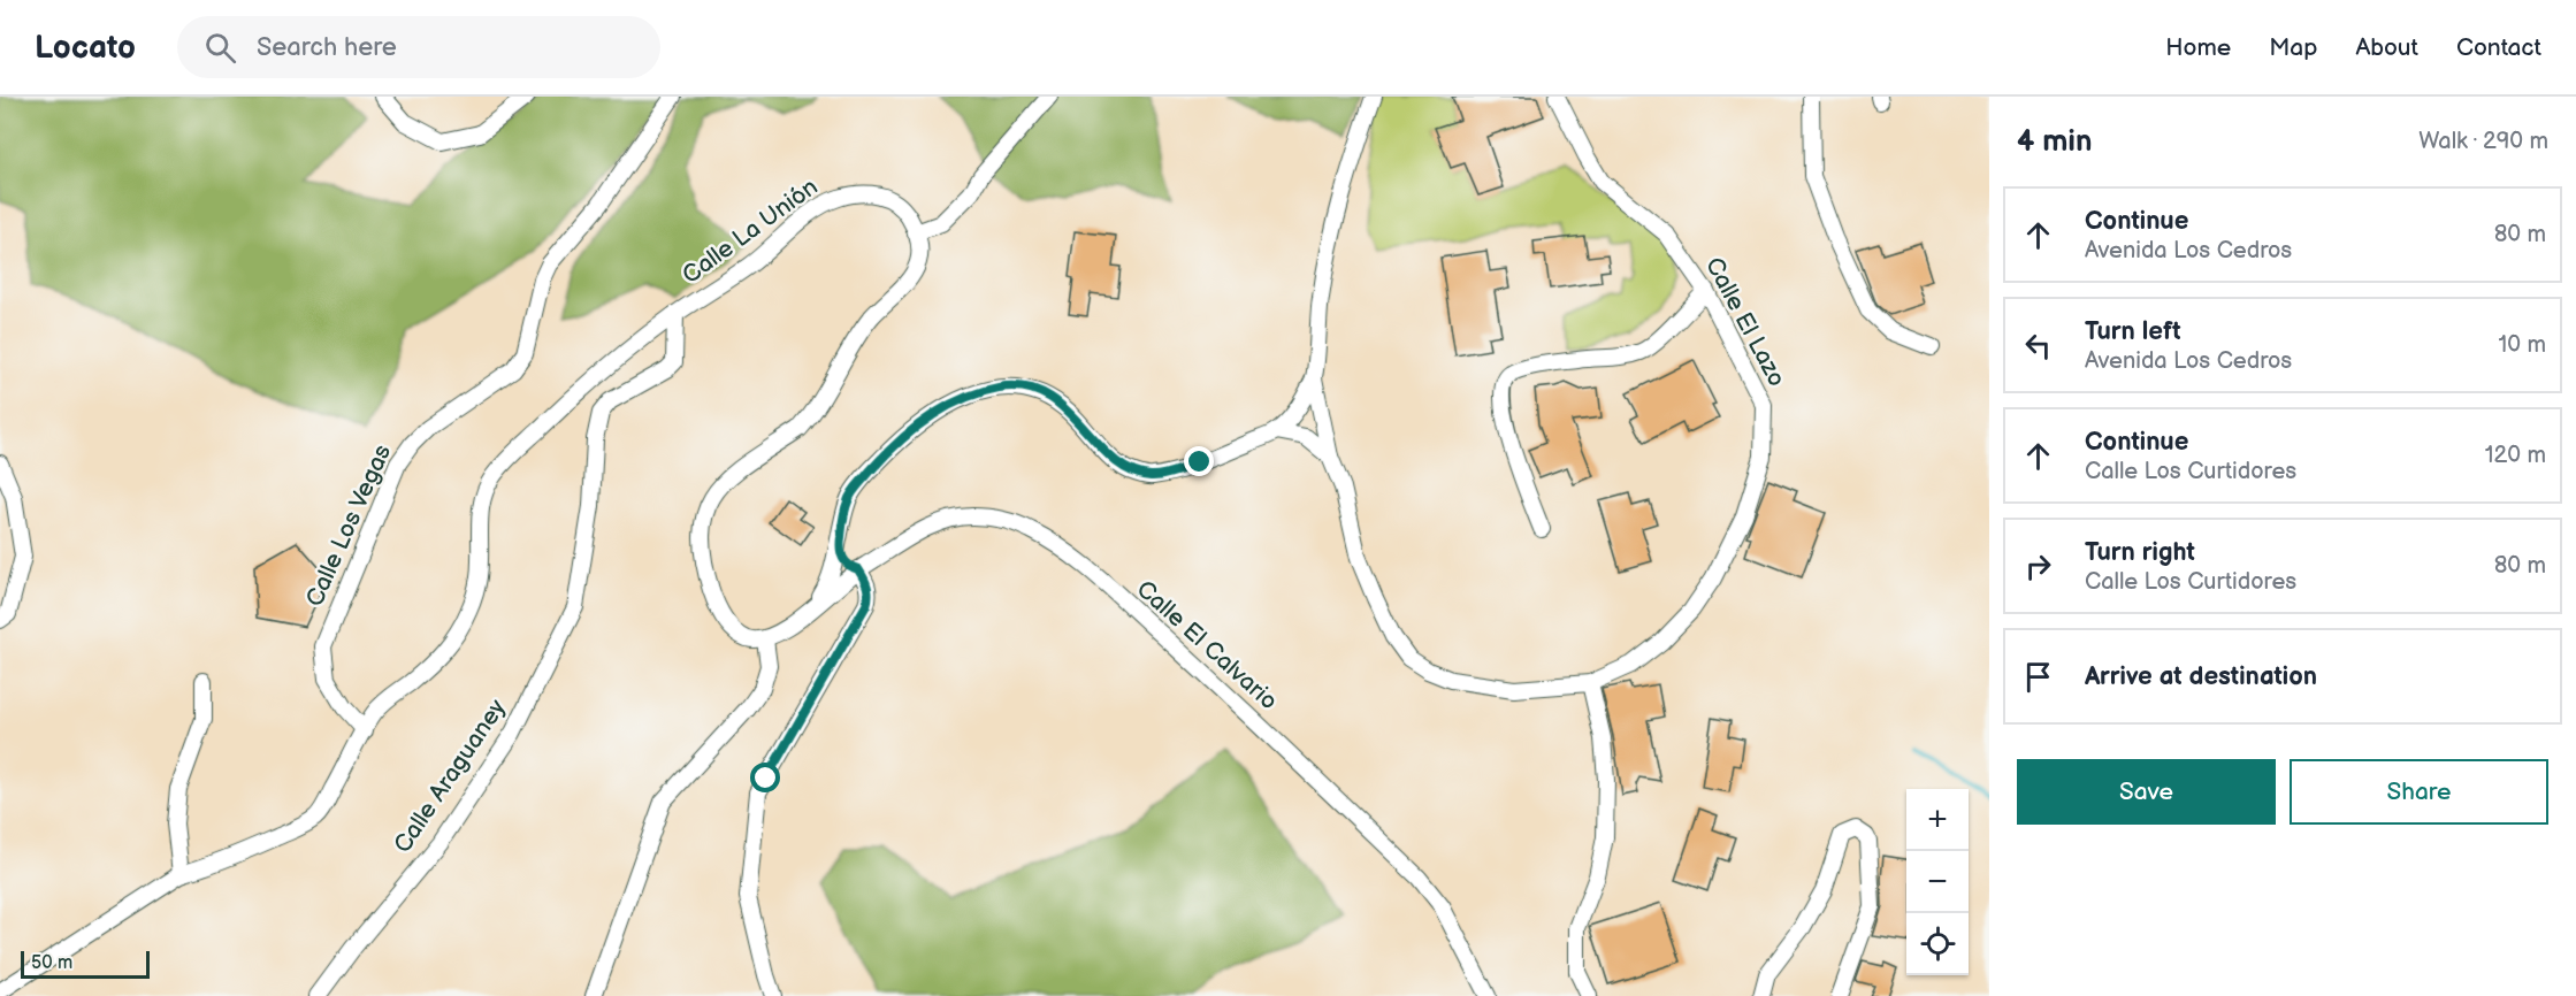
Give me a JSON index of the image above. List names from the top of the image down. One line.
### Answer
{"streets":{"street":["Calle La Unión","Calle El Lazo","Calle Los Vegas","Calle El Calvario","Calle Araguaney"]},"crossings":[["Calle La Unión","Calle Los Vegas"],["Calle La Unión","Calle Araguaney"]],"scale_bar":"50 m","page":{"header":"Locato","search":"Search here","nav":["Home","Map","About","Contact"],"heading":["4 min","Walk · 290 m"],"list":[["Continue","Avenida Los Cedros","80 m"],["Turn left","Avenida Los Cedros","10 m"],["Continue","Calle Los Curtidores","120 m"],["Turn right","Calle Los Curtidores","80 m"],"Arrive at destination"],"buttons":["Save","Share"],"map_buttons":["+","−"],"scale":"50 m"}}
